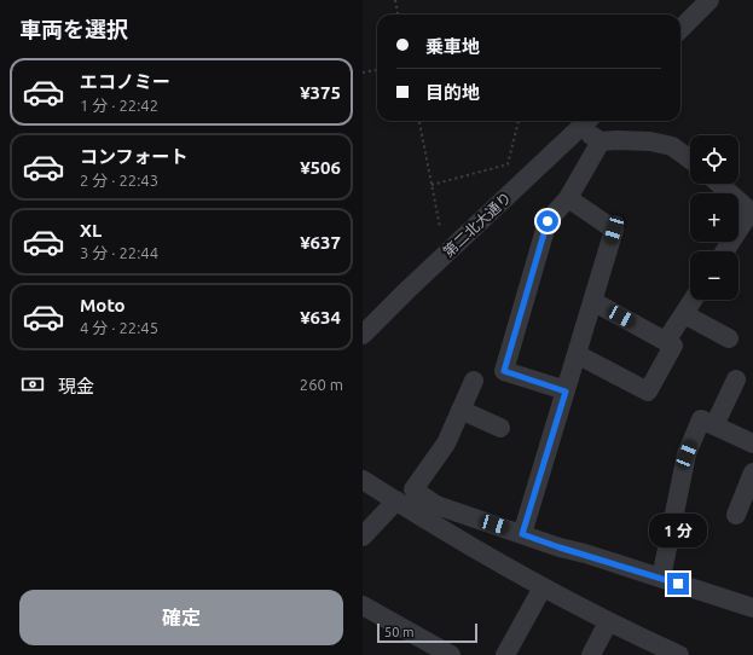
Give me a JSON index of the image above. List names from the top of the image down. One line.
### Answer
{"streets":{"street":["第二北大通り"]},"scale_bar":"50 m","page":{"heading":"車両を選択","banner":["乗車地","目的地"],"list":[{"name":"エコノミー","note":"1 分 · 22:42","value":"¥375"},{"name":"コンフォート","note":"2 分 · 22:43","value":"¥506"},{"name":"XL","note":"3 分 · 22:44","value":"¥637"},{"name":"Moto","note":"4 分 · 22:45","value":"¥634"}],"map_buttons":["+","−"],"pay":["現金","260 m"],"bubble":"1 分","buttons":"確定","scale":"50 m"}}
